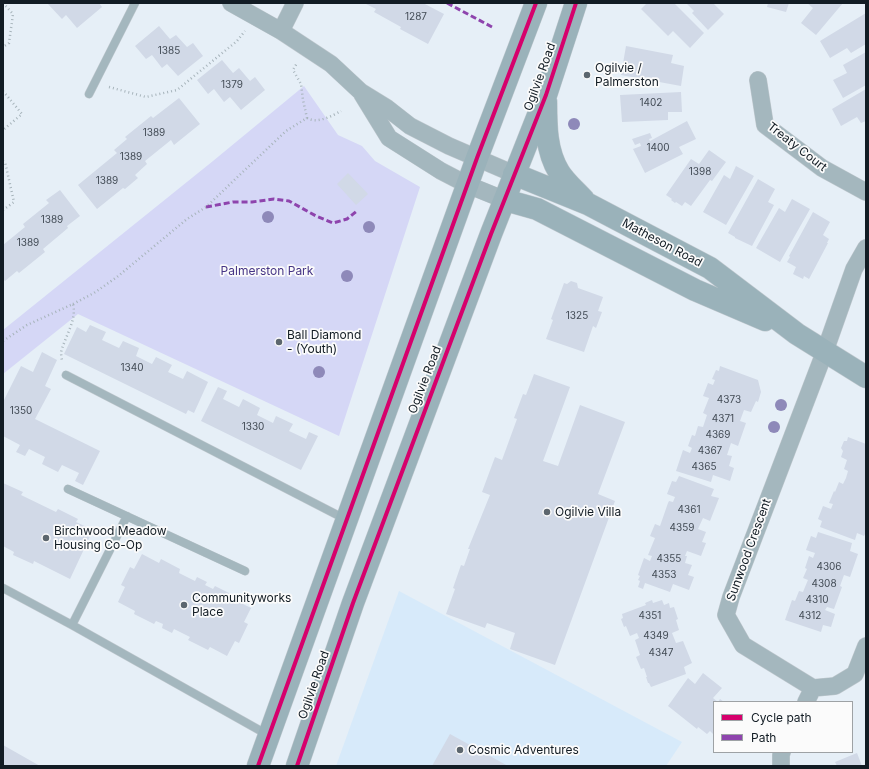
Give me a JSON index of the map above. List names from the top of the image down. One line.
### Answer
{"streets":{"main road":["Ogilvie Road","Matheson Road"],"street":["Treaty Court","Sunwood Crescent"]},"crossings":[["Ogilvie Road","Matheson Road"],["Matheson Road","Sunwood Crescent"]],"parks":["Palmerston Park"],"places":["Ogilvie / Palmerston","Ball Diamond - (Youth)","Ogilvie Villa","Birchwood Meadow Housing Co-Op","Communityworks Place","Cosmic Adventures"],"house_numbers":["1287","1385","1379","1402","1389","1400","1389","1398","1389","1389","1389","1325","1340","4373","1350","4371","1330","4369","4367","4365","4361","4359","4355","4306","4353","4308","4310","4351","4312","4349","4347"],"legend":["Cycle path","Path"]}
